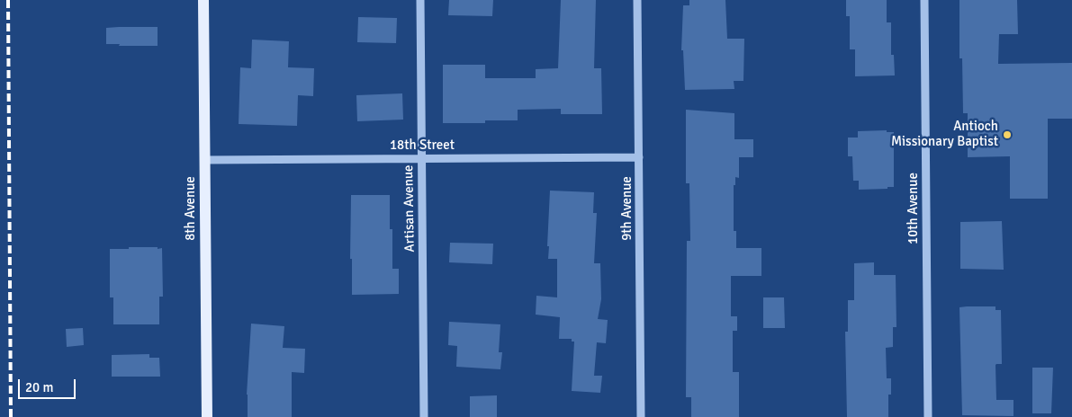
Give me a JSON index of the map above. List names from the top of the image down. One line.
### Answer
{"streets":{"main road":["8th Avenue"],"street":["18th Street","Artisan Avenue","9th Avenue","10th Avenue"]},"crossings":[["18th Street","8th Avenue"],["18th Street","Artisan Avenue"],["18th Street","9th Avenue"]],"places":["Antioch Missionary Baptist"],"scale_bar":"20 m"}
